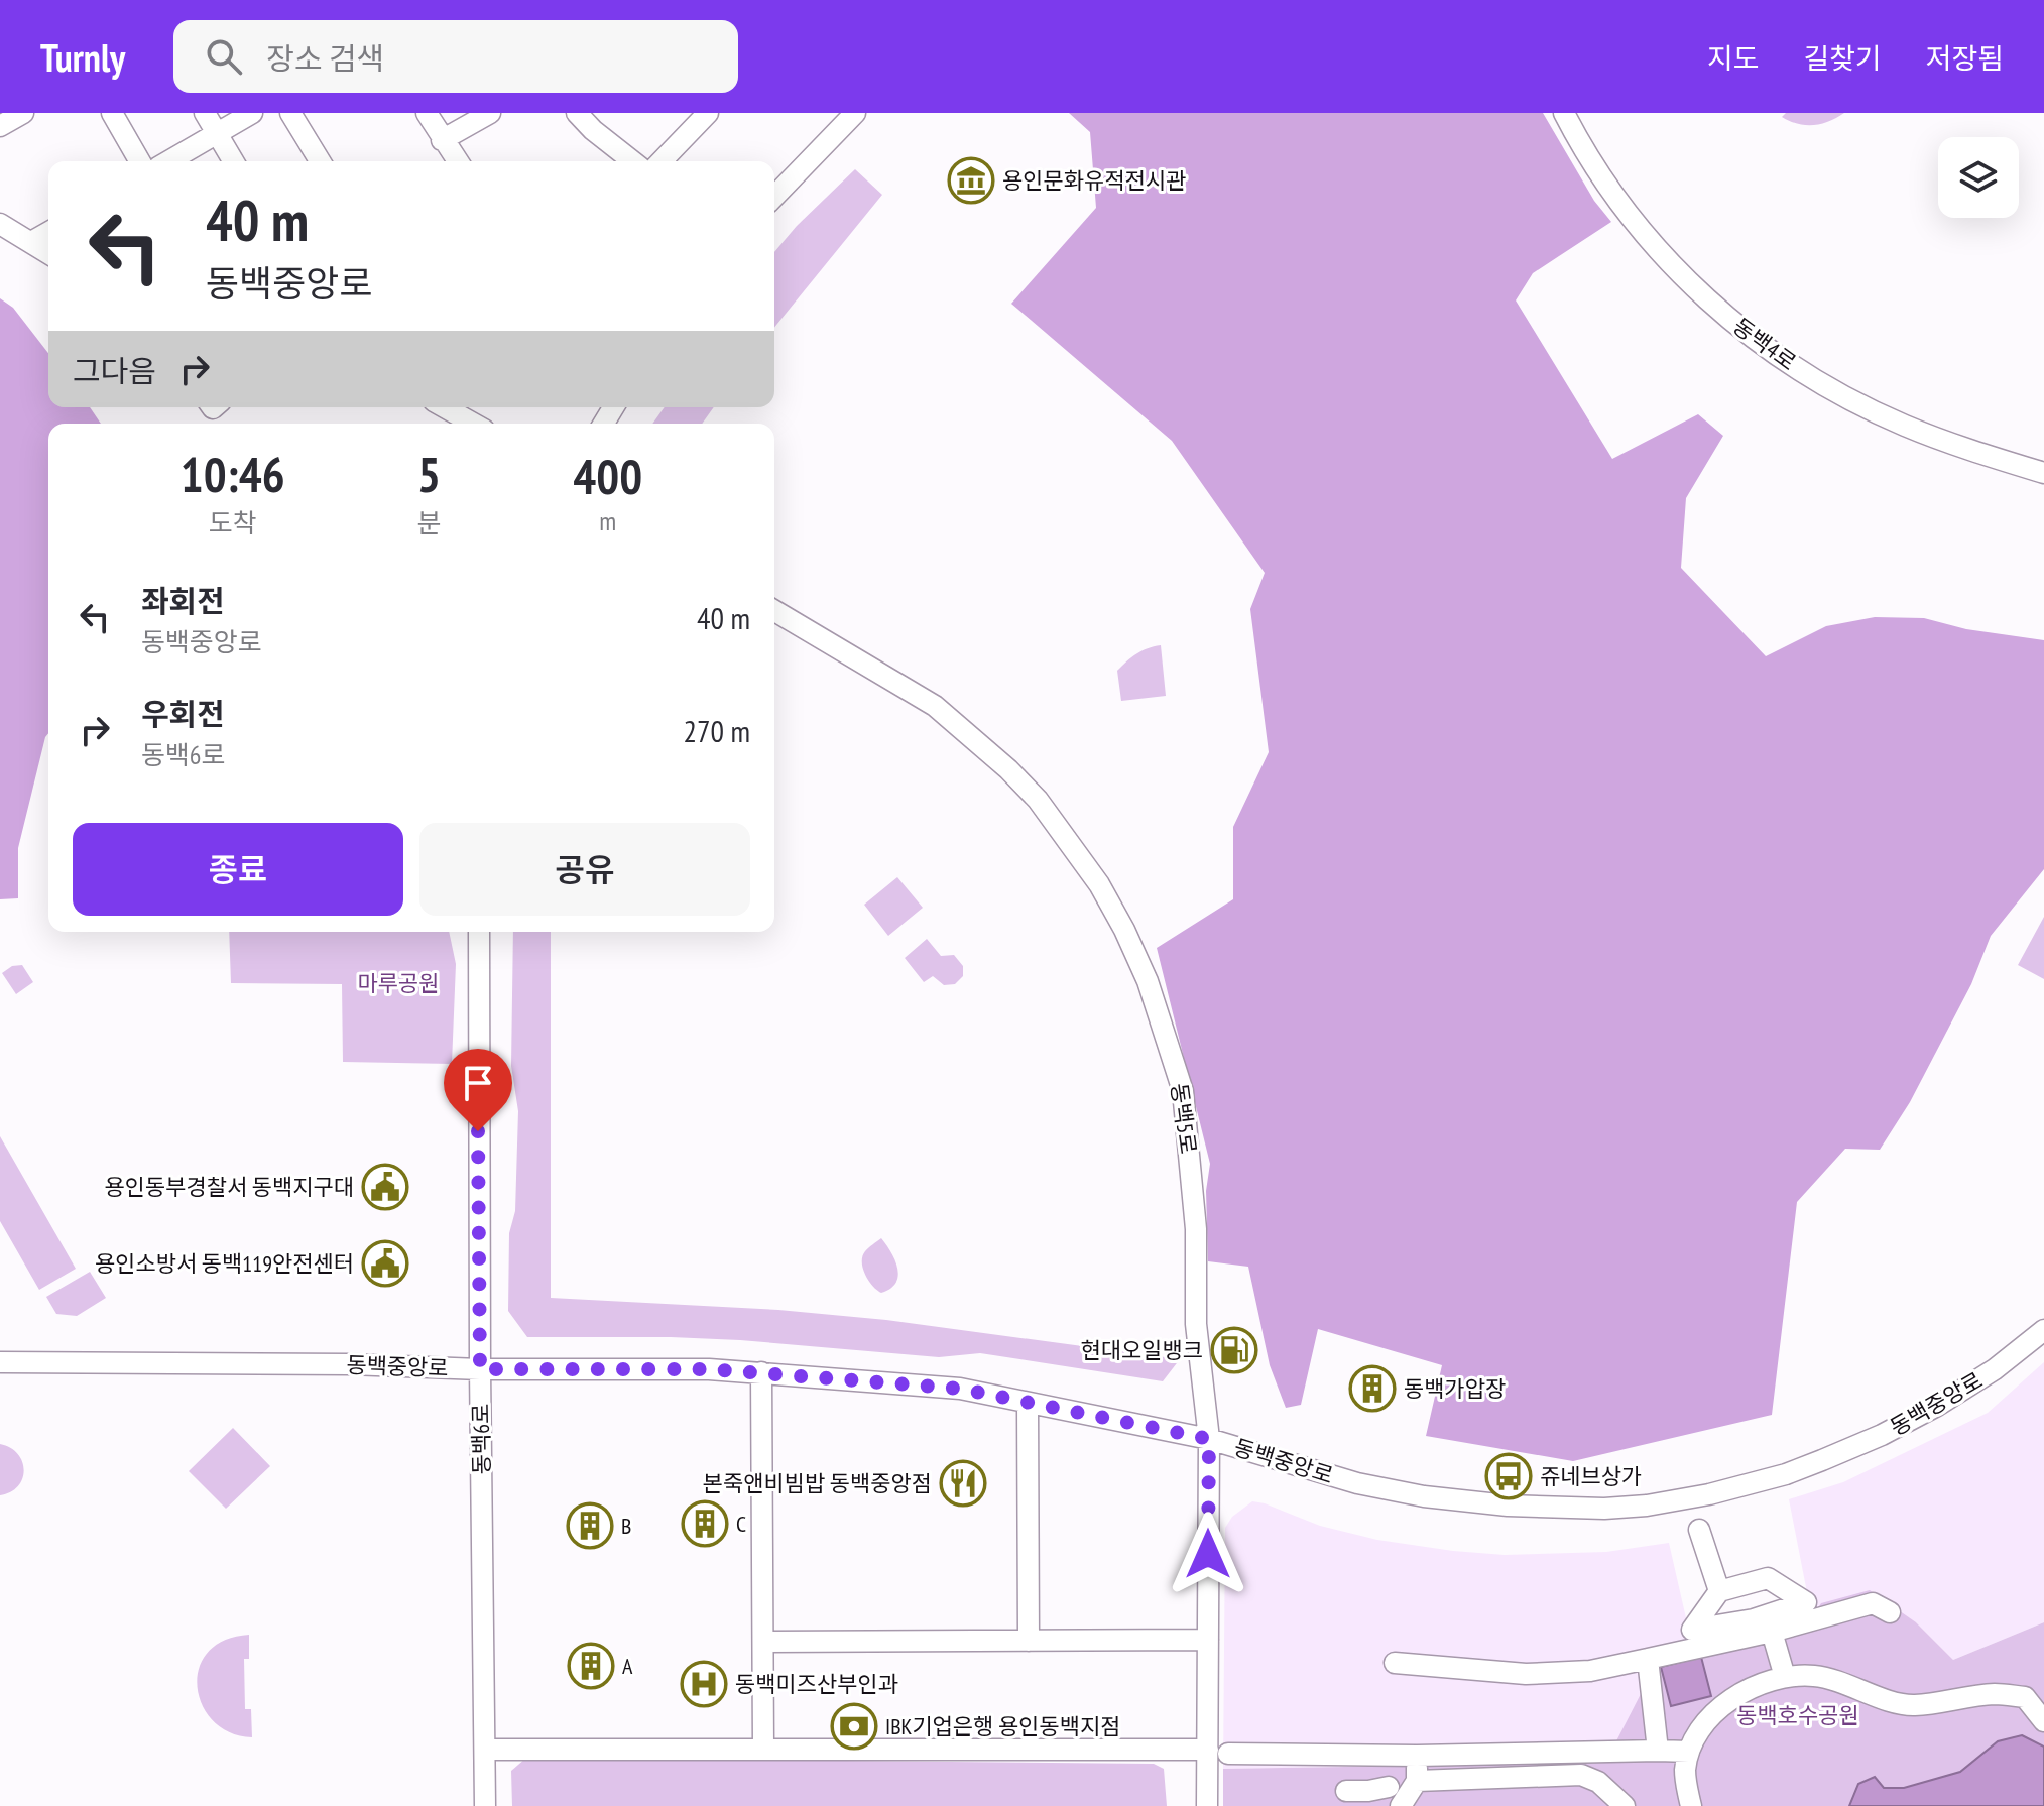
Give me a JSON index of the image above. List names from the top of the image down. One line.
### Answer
{"streets":{"street":["동백4로","동백5로","동백중앙로","동백6로"]},"crossings":[["동백5로","동백중앙로"],["동백중앙로","동백6로"]],"parks":["마루공원","동백호수공원"],"places":{"museum":["용인문화유적전시관"],"public building":["용인동부경찰서 동백지구대","용인소방서 동백119안전센터"],"fuel station":["현대오일뱅크"],"building":["동백가압장","C","B","A"],"bus stop":["쥬네브상가"],"restaurant":["본죽앤비빔밥 동백중앙점"],"hospital":["동백미즈산부인과"],"bank":["IBK기업은행 용인동백지점"]},"page":{"header":"Turnly","search":"장소 검색","nav":["지도","길찾기","저장됨"],"turn":["40 m","동백중앙로"],"then":"그다음","eta":["10:46","도착","5","분","400","m"],"list":[{"name":"좌회전","note":"동백중앙로","value":"40 m"},{"name":"우회전","note":"동백6로","value":"270 m"}],"buttons":["종료","공유"]}}
